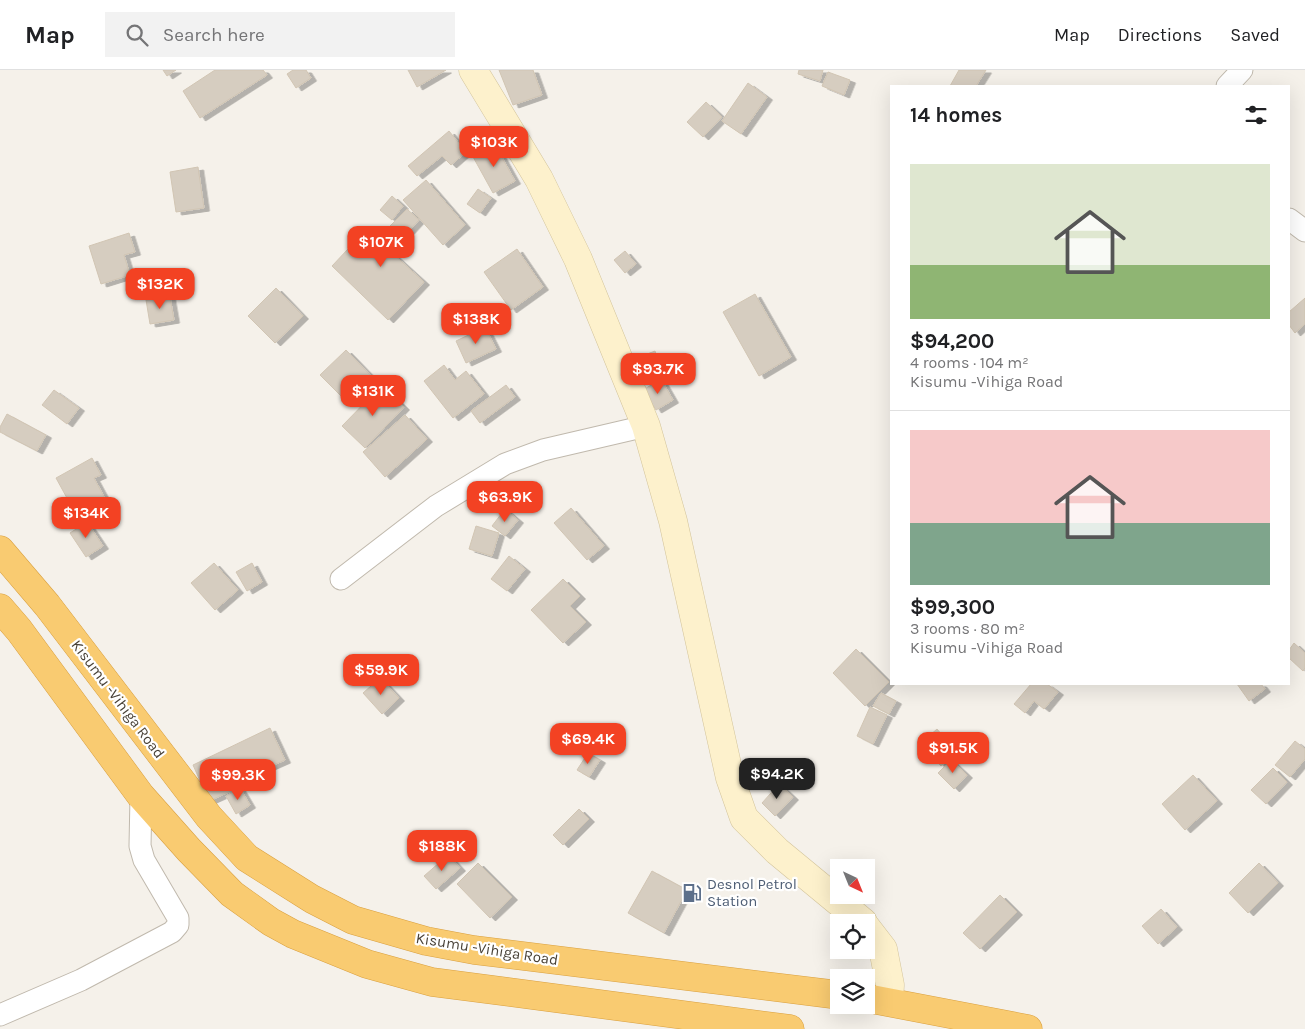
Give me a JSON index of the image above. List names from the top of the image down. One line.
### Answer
{"streets":{"highway":["Kisumu -Vihiga Road"]},"places":{"fuel station":["Desnol Petrol Station"]},"north":"bottom right","page":{"header":"Map","search":"Search here","nav":["Map","Directions","Saved"],"heading":"14 homes","price":["$103K","$107K","$132K","$138K","$93.7K","$131K","$63.9K","$134K","$59.9K","$69.4K","$91.5K","$94.2K","$99.3K","$188K"],"list":[{"name":"$94,200","note":"4 rooms · 104 m² · Kisumu -Vihiga Road"},{"name":"$99,300","note":"3 rooms · 80 m² · Kisumu -Vihiga Road"}]}}
